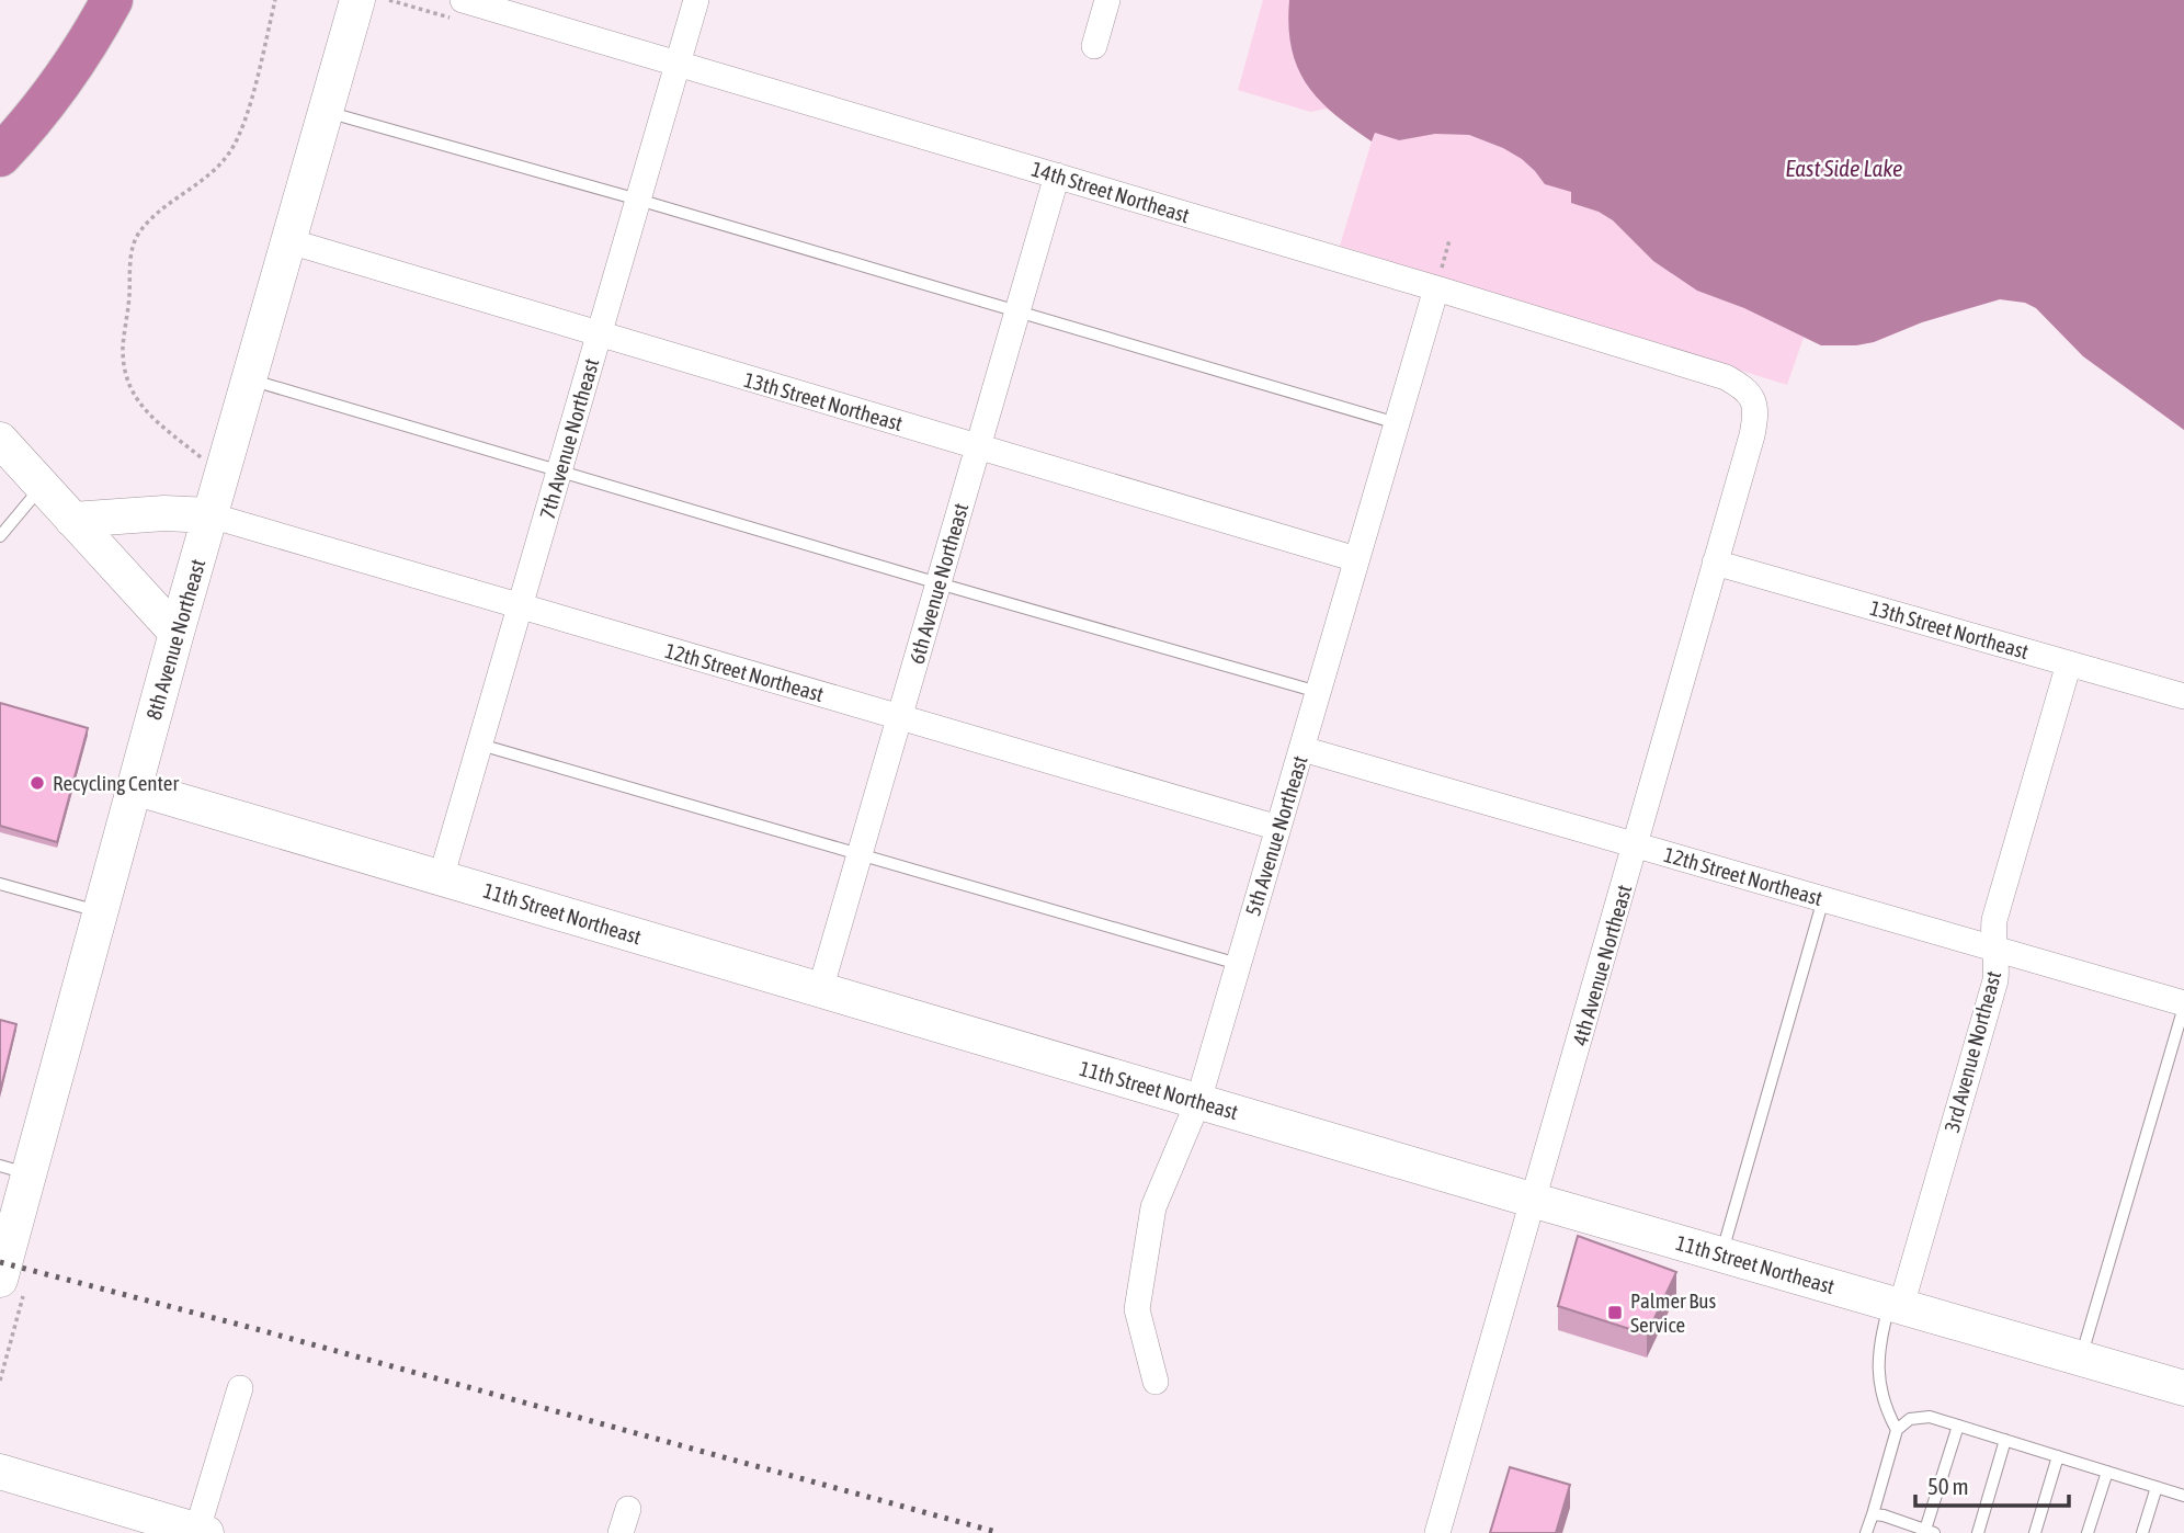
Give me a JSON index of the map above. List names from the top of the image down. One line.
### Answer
{"streets":{"street":["14th Street Northeast","13th Street Northeast","7th Avenue Northeast","6th Avenue Northeast","8th Avenue Northeast","12th Street Northeast","5th Avenue Northeast","11th Street Northeast","4th Avenue Northeast","3rd Avenue Northeast"]},"crossings":[["14th Street Northeast","7th Avenue Northeast"],["14th Street Northeast","6th Avenue Northeast"],["14th Street Northeast","5th Avenue Northeast"],["14th Street Northeast","4th Avenue Northeast"],["13th Street Northeast","7th Avenue Northeast"],["13th Street Northeast","6th Avenue Northeast"],["13th Street Northeast","8th Avenue Northeast"],["13th Street Northeast","5th Avenue Northeast"],["13th Street Northeast","4th Avenue Northeast"],["13th Street Northeast","3rd Avenue Northeast"],["7th Avenue Northeast","12th Street Northeast"],["7th Avenue Northeast","11th Street Northeast"],["6th Avenue Northeast","12th Street Northeast"],["6th Avenue Northeast","11th Street Northeast"],["8th Avenue Northeast","12th Street Northeast"],["8th Avenue Northeast","11th Street Northeast"],["12th Street Northeast","5th Avenue Northeast"],["12th Street Northeast","4th Avenue Northeast"],["12th Street Northeast","3rd Avenue Northeast"],["5th Avenue Northeast","11th Street Northeast"],["11th Street Northeast","4th Avenue Northeast"],["11th Street Northeast","3rd Avenue Northeast"]],"water":["East Side Lake"],"places":{"other":["Recycling Center"],"transit":["Palmer Bus Service"]},"scale_bar":"50 m"}
